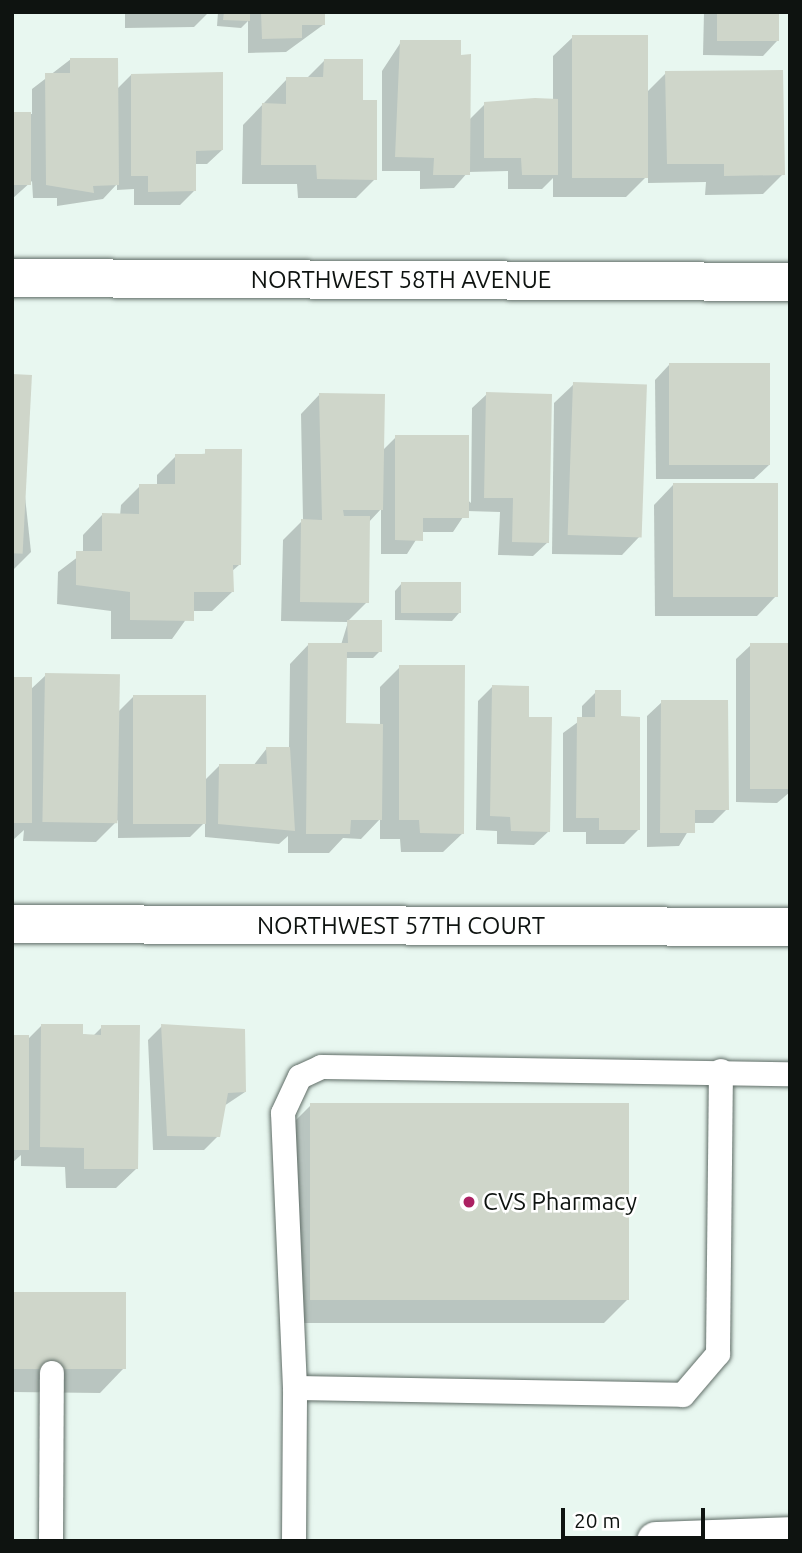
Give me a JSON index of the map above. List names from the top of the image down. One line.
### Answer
{"streets":{"street":["NORTHWEST 58TH AVENUE","NORTHWEST 57TH COURT"]},"places":["CVS Pharmacy"],"scale_bar":"20 m"}
